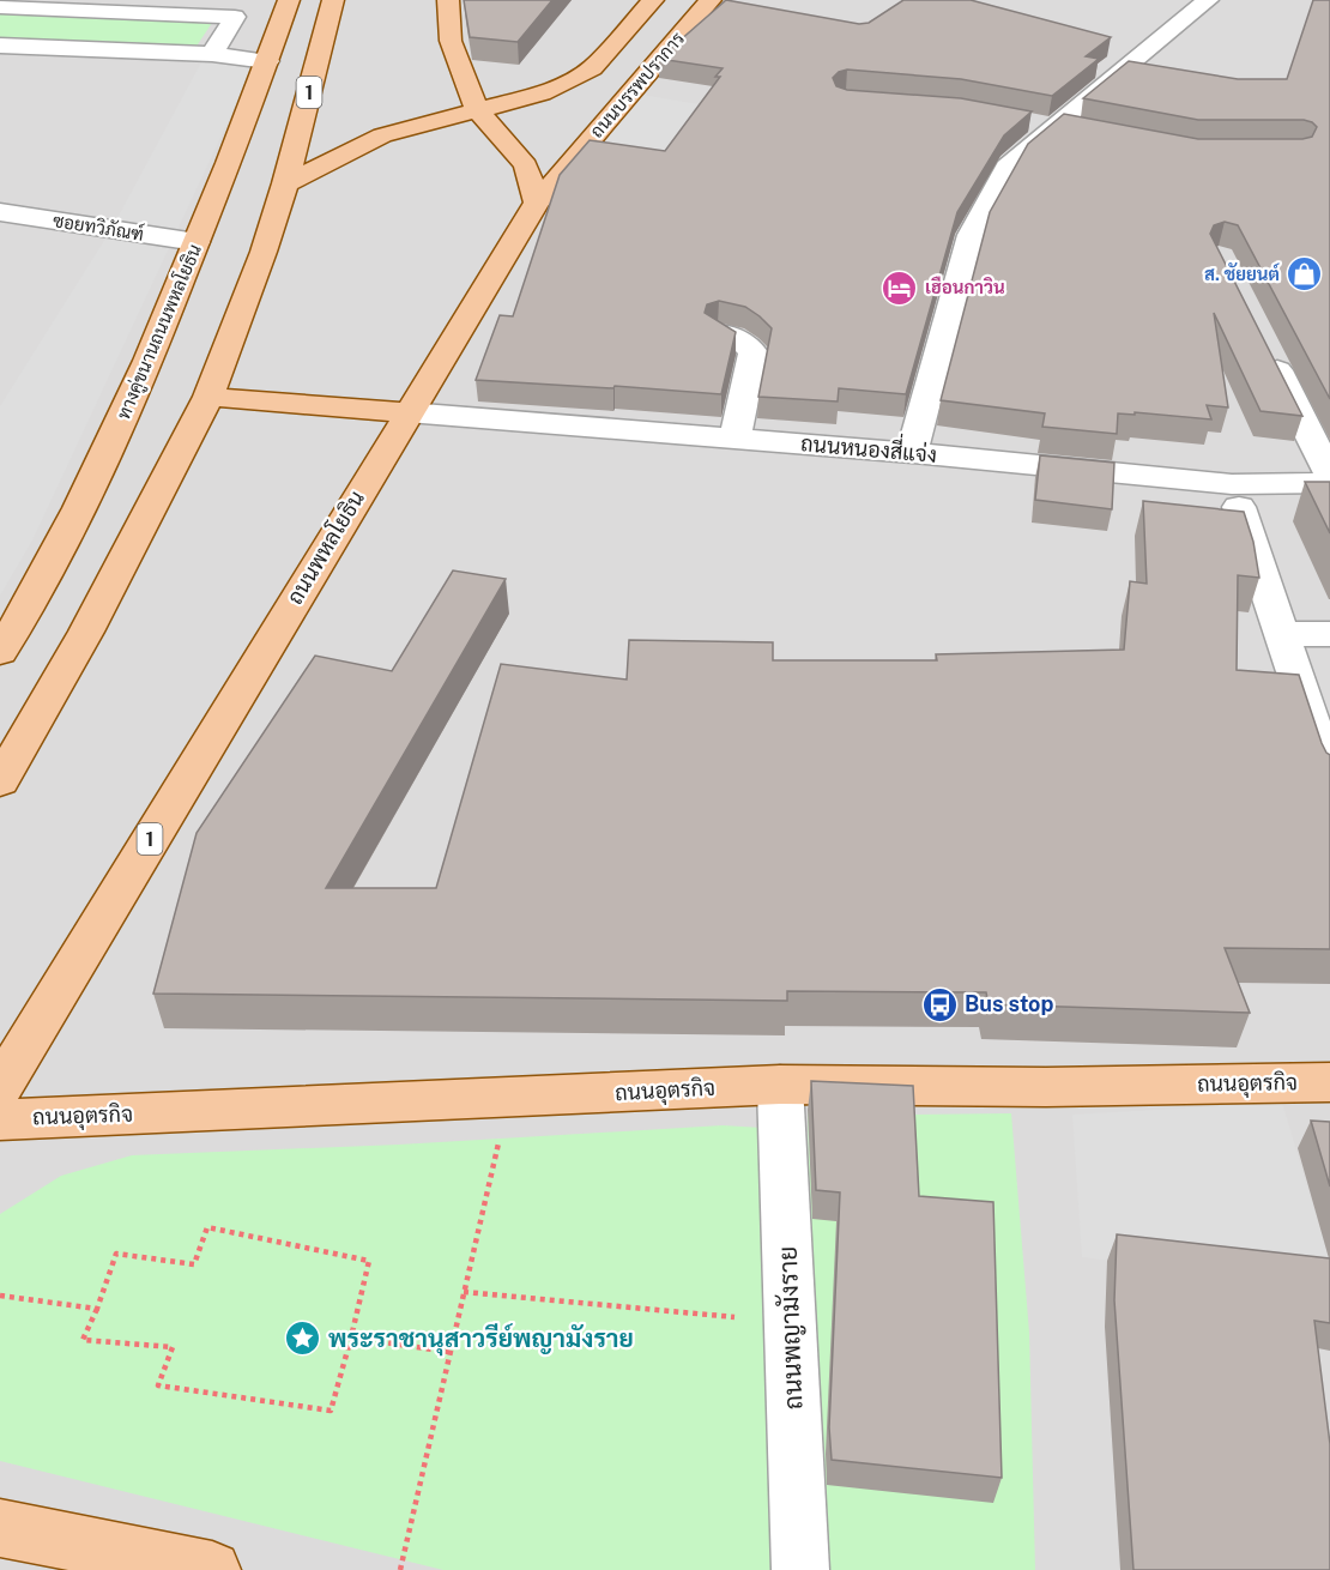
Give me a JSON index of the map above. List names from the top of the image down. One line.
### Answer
{"streets":{"main road":["ถนนบรรพปราการ","1","ทางคู่ขนานถนนพหลโยธิน","ถนนพหลโยธิน","ถนนอุตรกิจ"],"street":["ซอยทวิภัณฑ์","ถนนหนองสี่แจ่ง","ถนนพญามังราย"]},"crossings":[["ถนนบรรพปราการ","ถนนพหลโยธิน"],["ซอยทวิภัณฑ์","ทางคู่ขนานถนนพหลโยธิน"],["ถนนหนองสี่แจ่ง","ถนนพหลโยธิน"],["ถนนอุตรกิจ","ถนนพญามังราย"]],"places":{"shop":["ส. ชัยยนต์"],"hotel":["เฮือนกาวิน"],"bus stop":["Bus stop"],"place":["พระราชานุสาวรีย์พญามังราย"]}}
